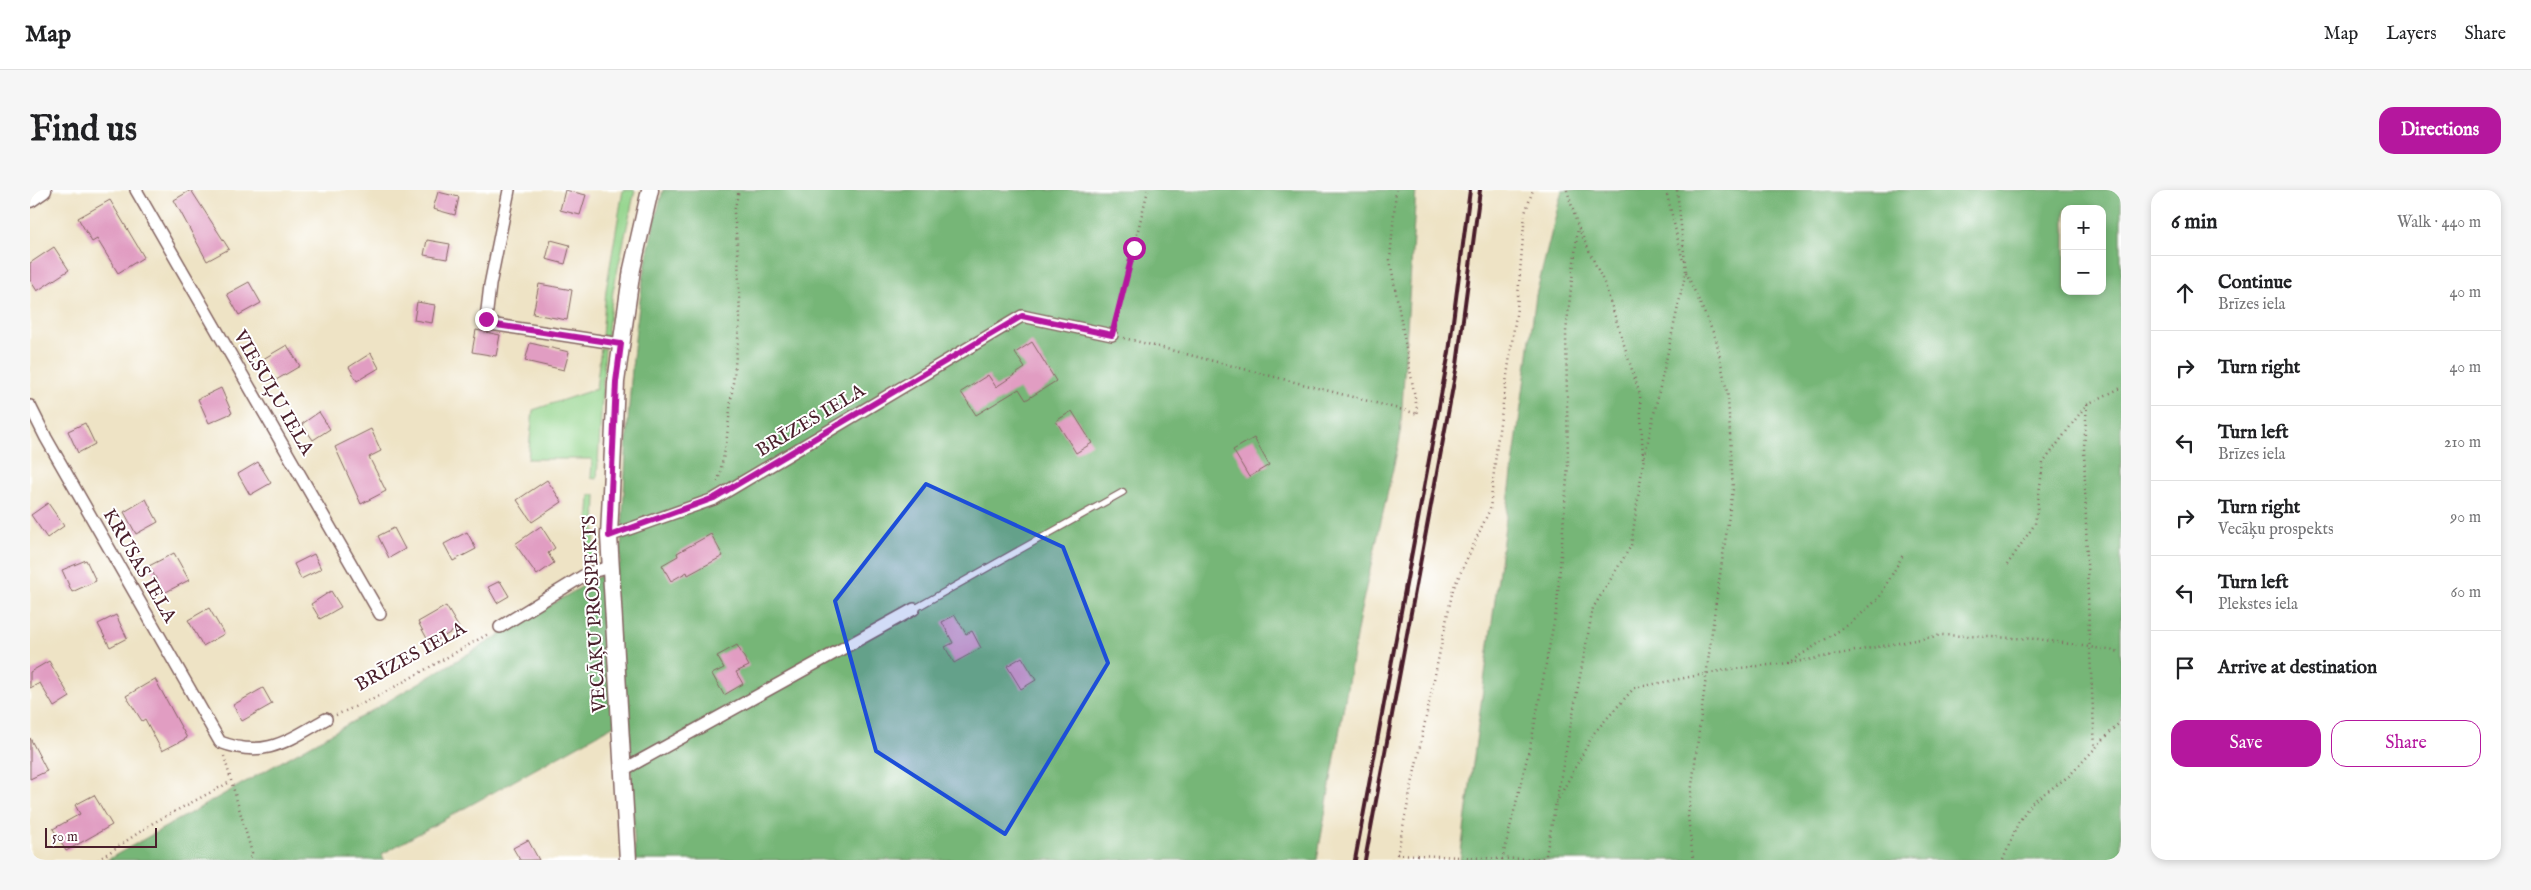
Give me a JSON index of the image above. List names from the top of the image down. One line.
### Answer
{"streets":{"main road":["VECĀĶU PROSPEKTS"],"street":["VIESUĻU IELA","BRĪZES IELA","KRUSAS IELA"]},"crossings":[["BRĪZES IELA","VECĀĶU PROSPEKTS"]],"scale_bar":"50 m","page":{"header":"Map","nav":["Map","Layers","Share"],"buttons":["Directions",["Save","Share"]],"title":"Find us","heading":["6 min","Walk · 440 m"],"map_buttons":["+","−"],"list":[["Continue","Brīzes iela","40 m"],["Turn right","40 m"],["Turn left","Brīzes iela","210 m"],["Turn right","Vecāķu prospekts","90 m"],["Turn left","Plekstes iela","60 m"],"Arrive at destination"],"scale":"50 m"}}
